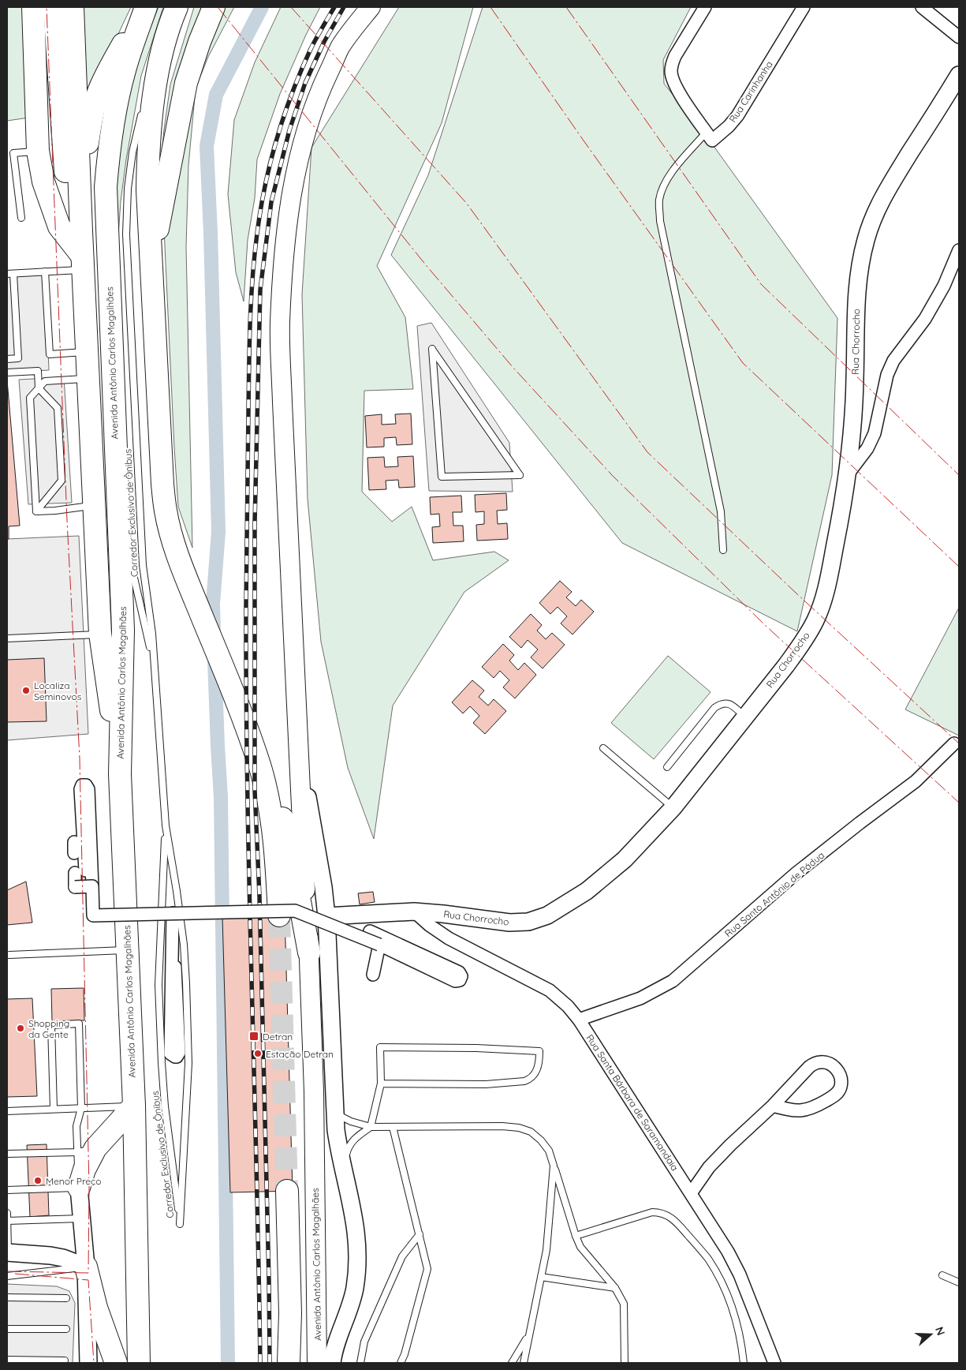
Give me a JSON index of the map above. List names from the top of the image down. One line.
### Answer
{"streets":{"highway":["Avenida Antônio Carlos Magalhães"],"street":["Rua Carinhanha","Rua Chorrocho","Rua Santo Antônio de Pádua","Rua Santa Bárbara de Saramandaia"],"lane":["Corredor Exclusivo de Ônibus"]},"crossings":[["Rua Chorrocho","Rua Santa Bárbara de Saramandaia"],["Avenida Antônio Carlos Magalhães","Corredor Exclusivo de Ônibus"],["Rua Santo Antônio de Pádua","Rua Santa Bárbara de Saramandaia"]],"places":{"other":["Localiza Seminovos","Shopping da Gente","Estação Detran","Menor Preço"],"transit":["Detran"]},"north":"right"}
